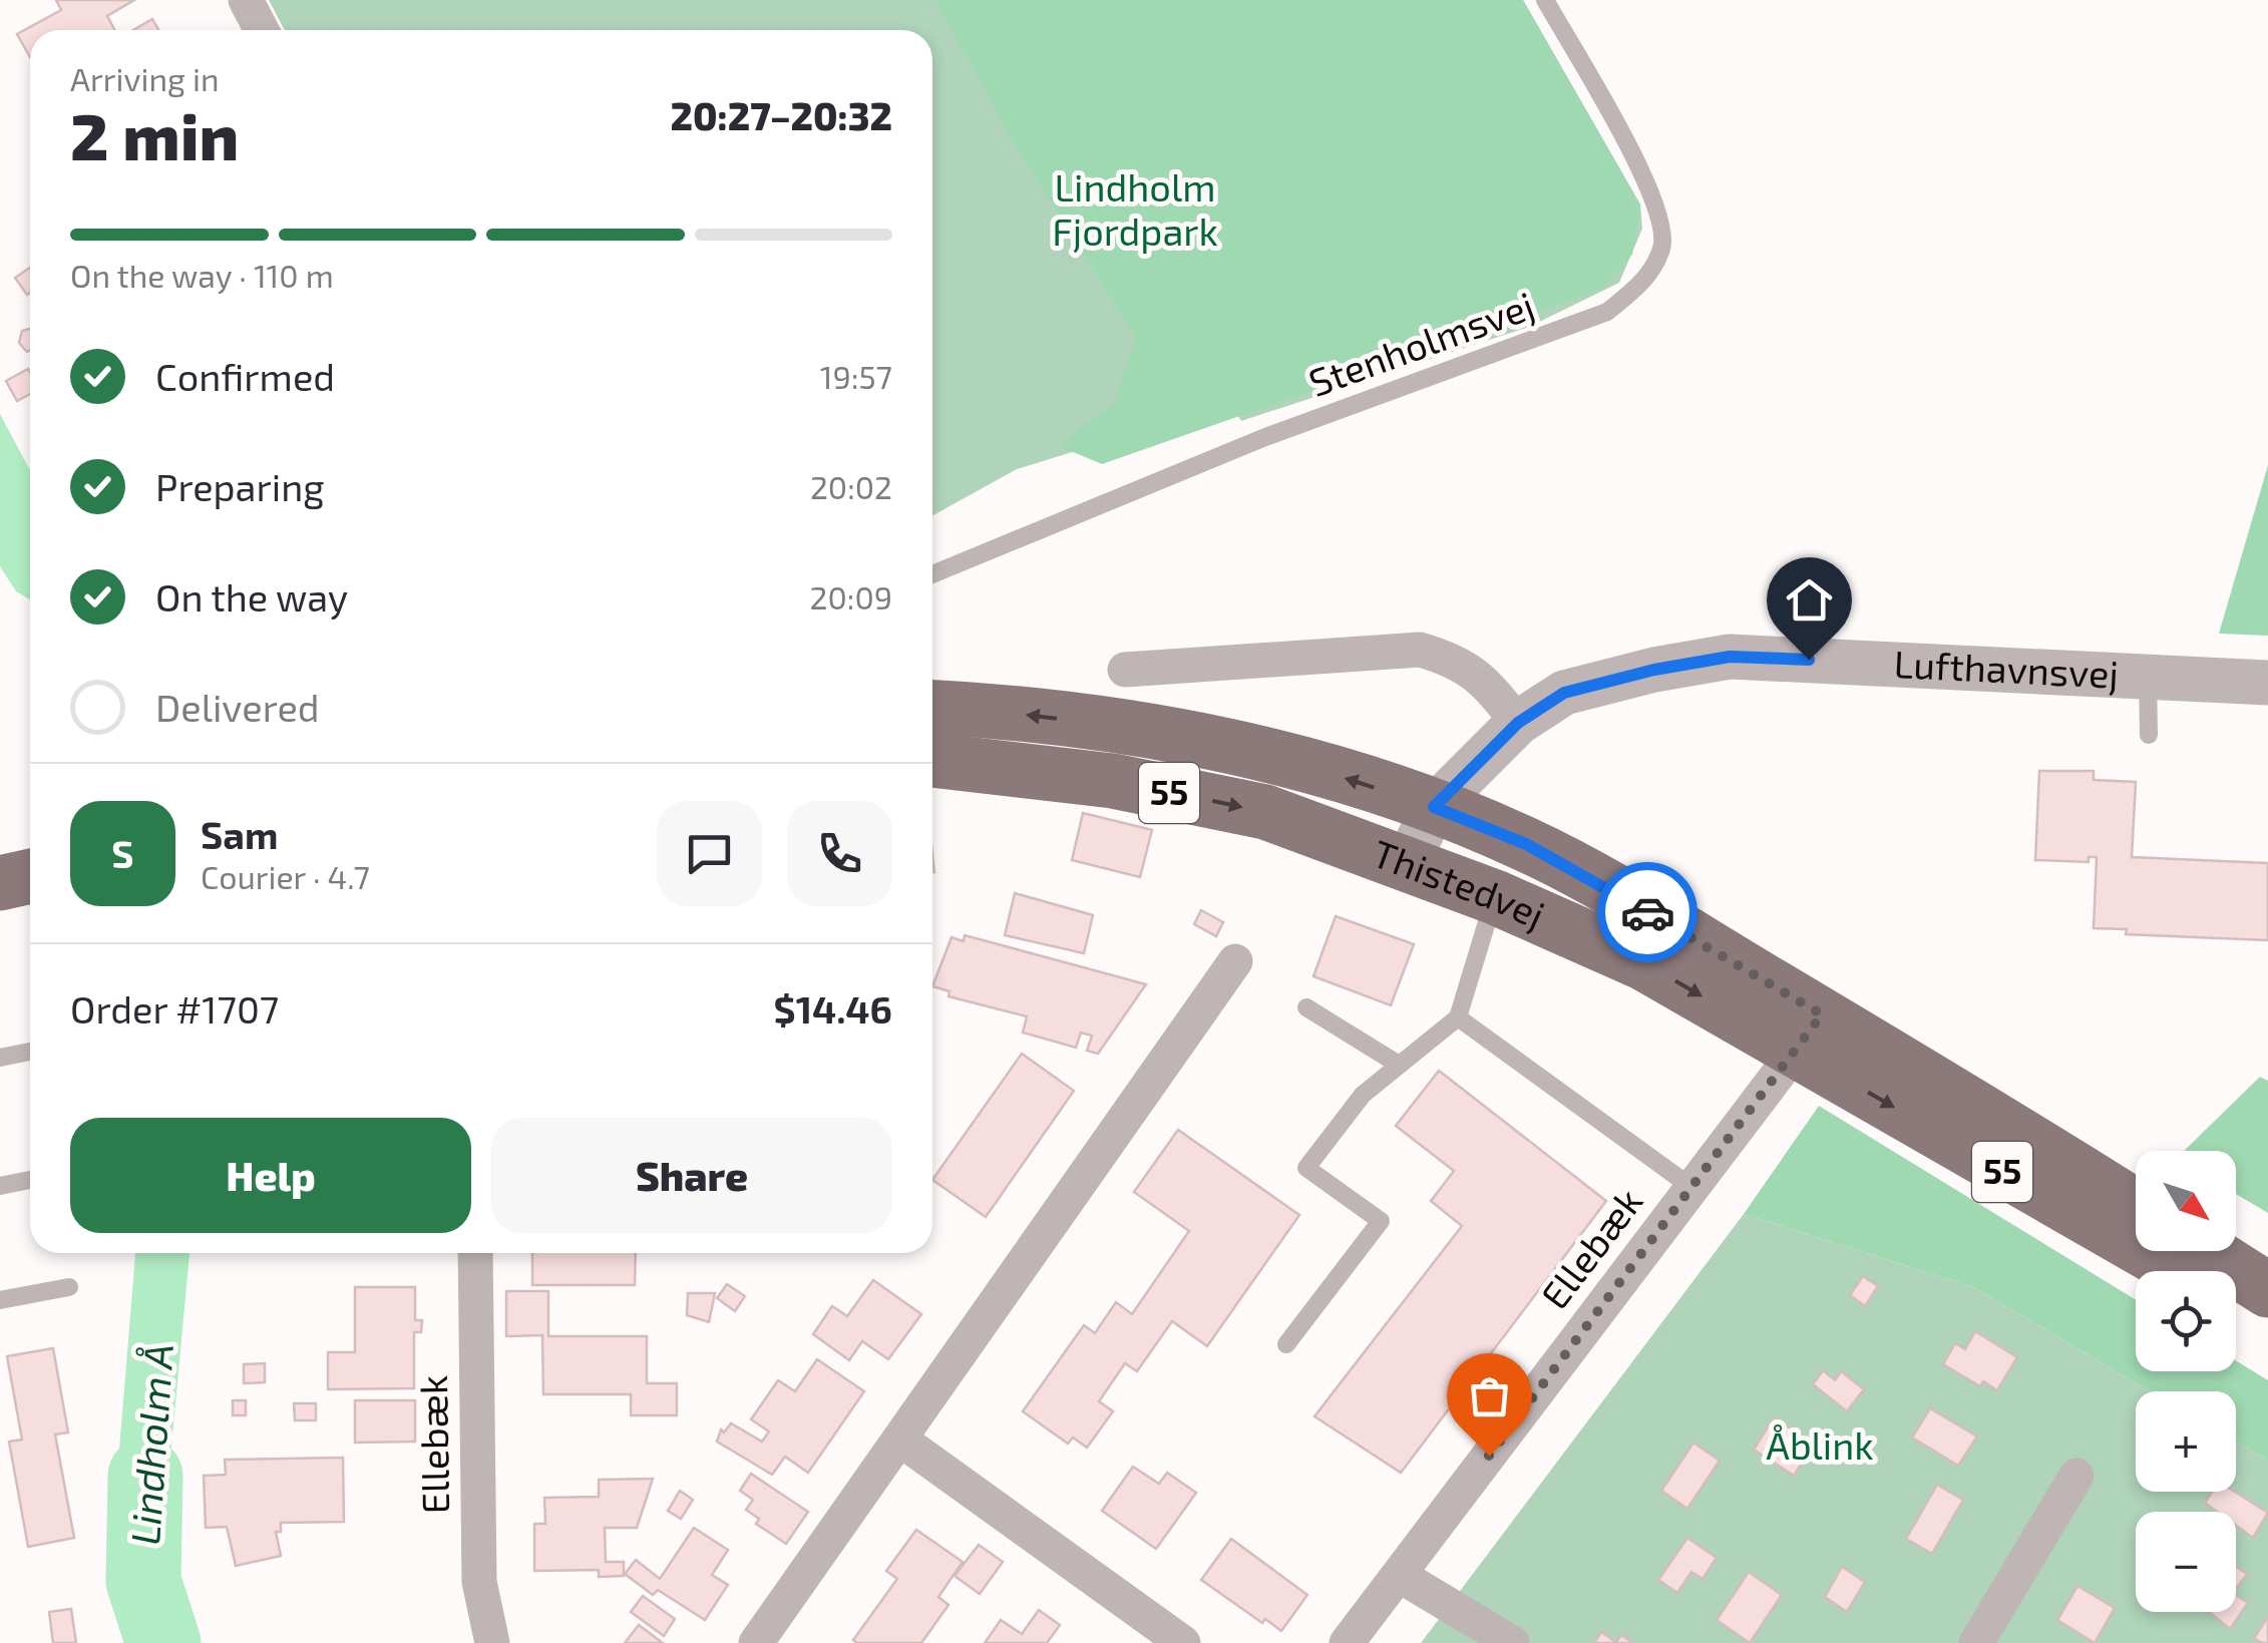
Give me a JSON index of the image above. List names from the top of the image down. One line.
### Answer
{"streets":{"main road":["55","Thistedvej"],"street":["Lufthavnsvej","Ellebæk"],"lane":["Stenholmsvej"]},"crossings":[["Lufthavnsvej","Thistedvej"],["Thistedvej","Ellebæk"]],"water":["Lindholm Å"],"parks":["Lindholm Fjordpark","Åblink"],"north":"bottom right","page":{"heading":["2 min","Arriving in","20:27–20:32"],"panel":["Sam","Courier · 4.7","Order #1707","$14.46"],"bar":"On the way · 110 m","list":[["Confirmed","19:57"],["Preparing","20:02"],["On the way","20:09"],"Delivered"],"round":"S","buttons":["Help","Share"],"map_buttons":["+","−"]}}
